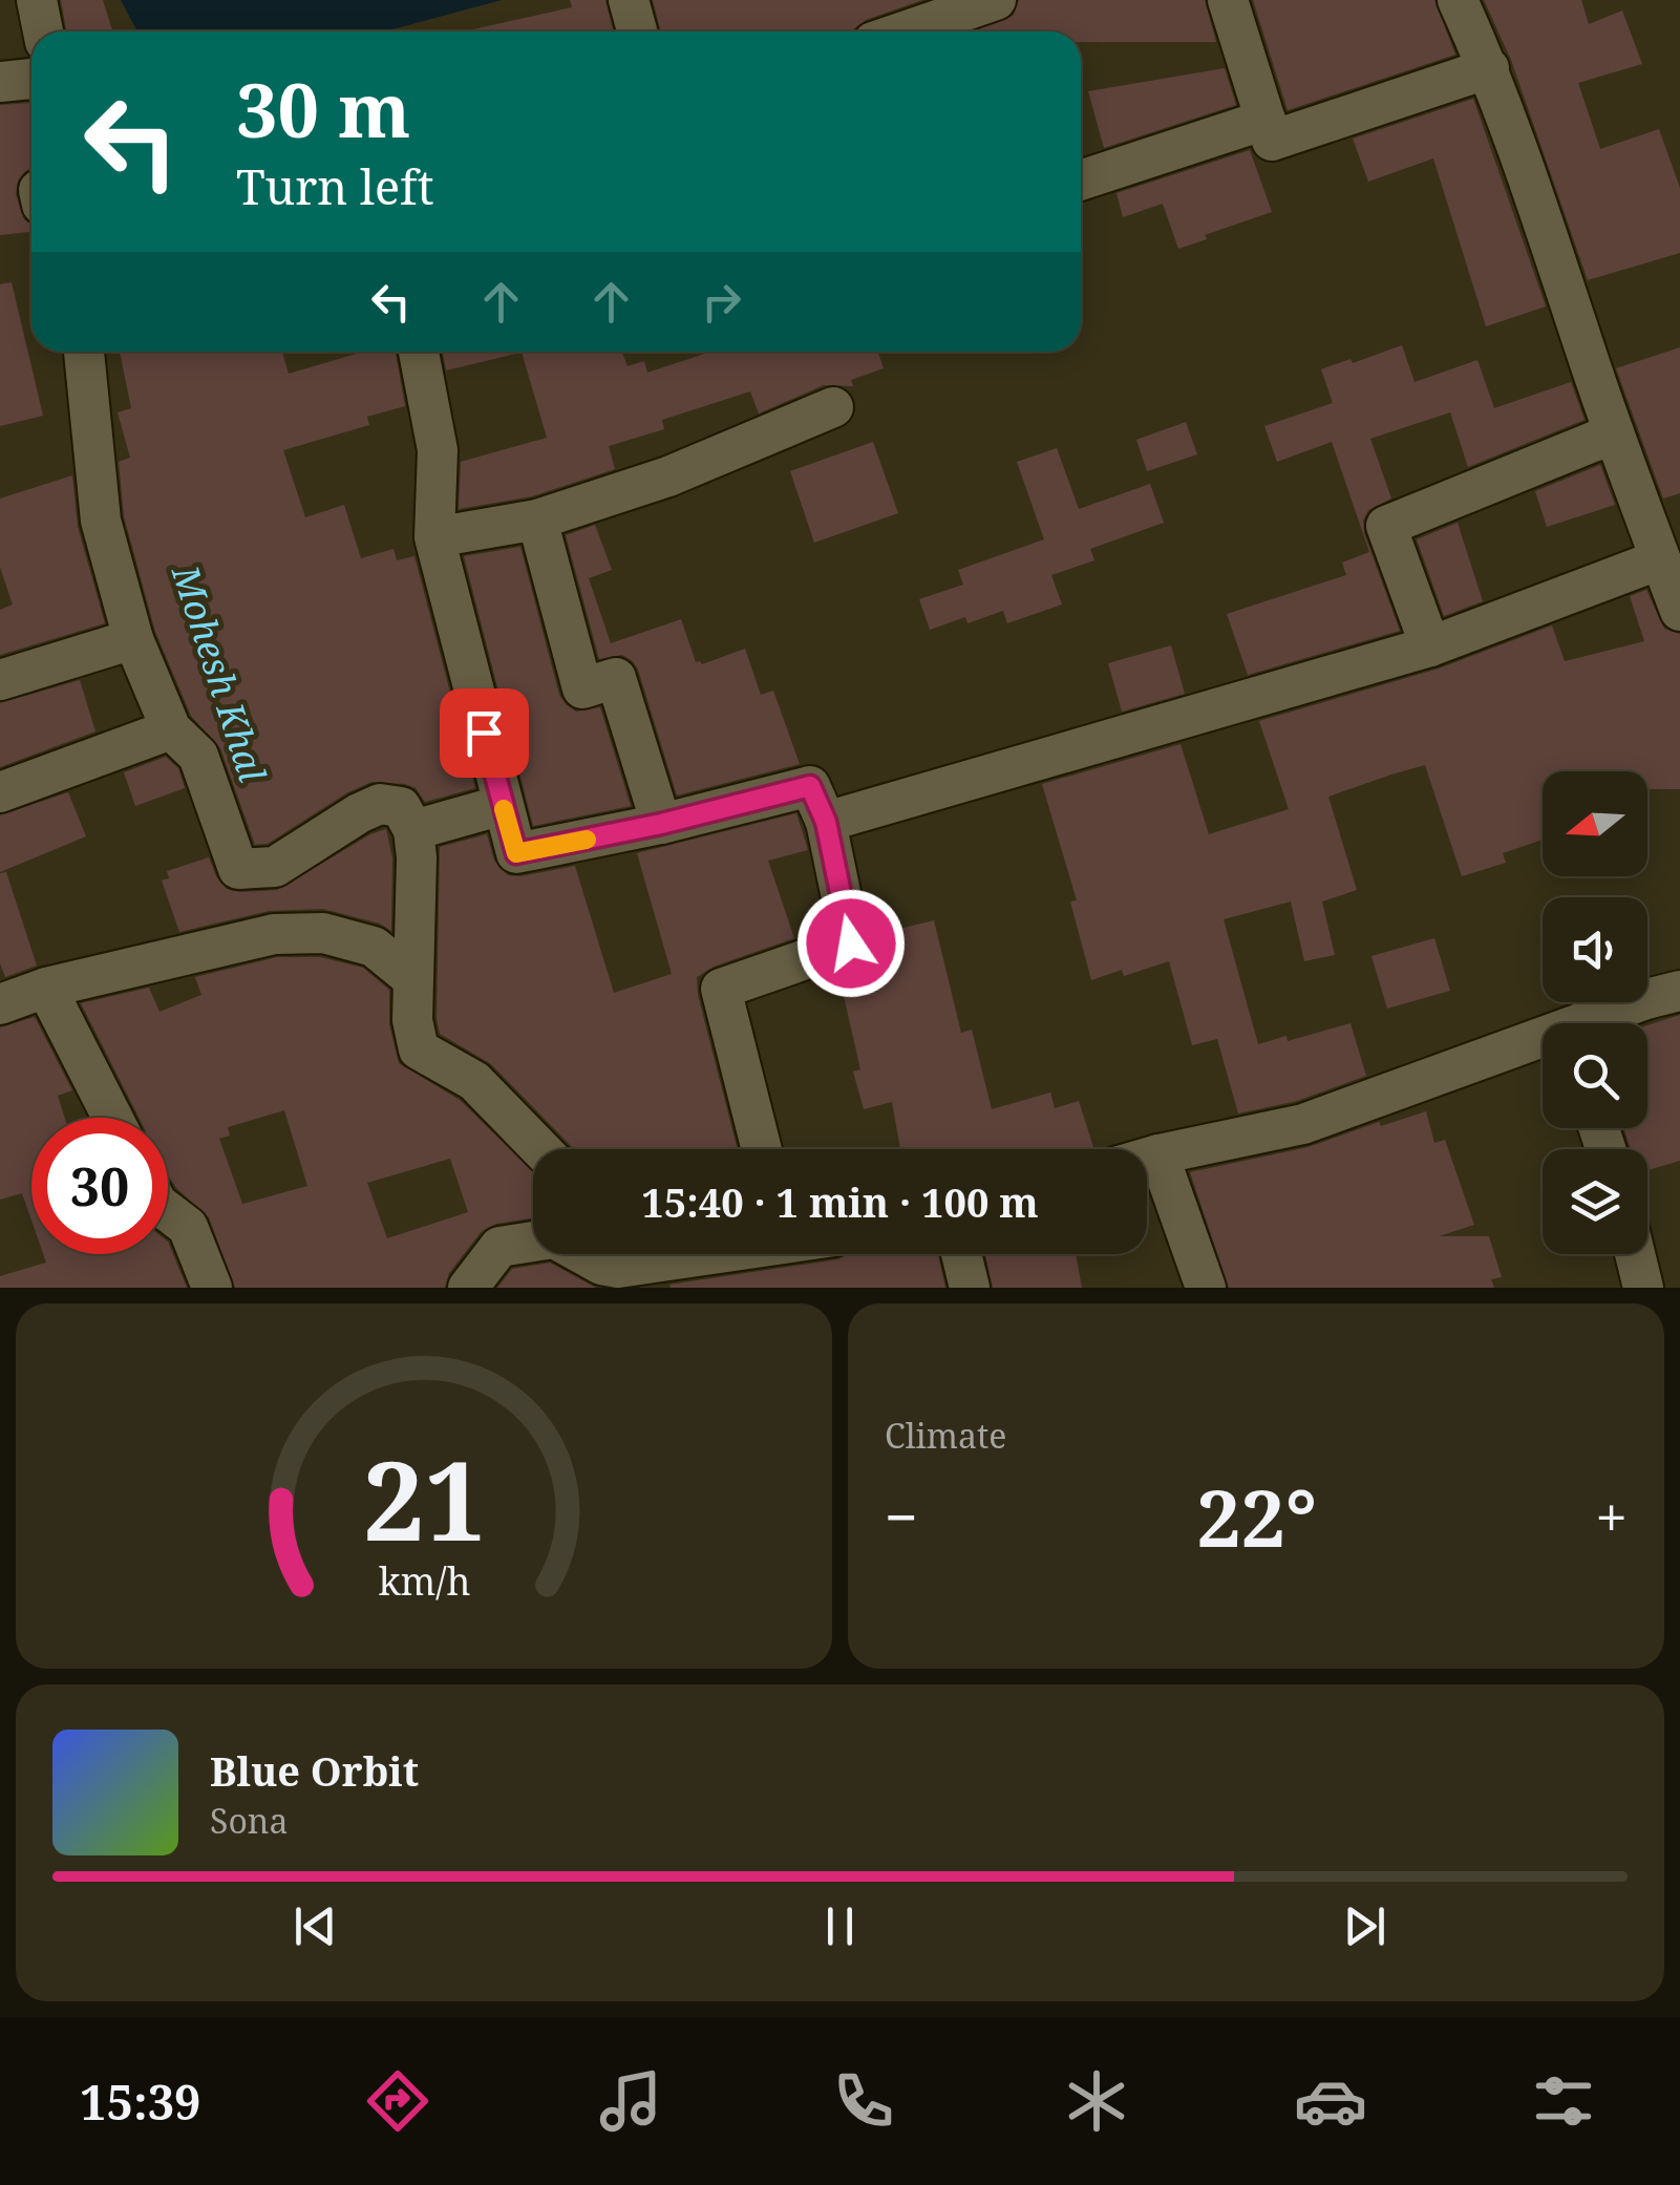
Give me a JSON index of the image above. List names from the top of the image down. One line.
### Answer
{"water":["Mohesh Khal"],"north":"left","page":{"turn":["30 m","Turn left"],"limit":"30","trip":"15:40 · 1 min · 100 m","tile":"Climate","heat":["−","22°","+"],"song":["Blue Orbit","Sona"],"tabs":"15:39","gauge":["21","km/h"]}}
